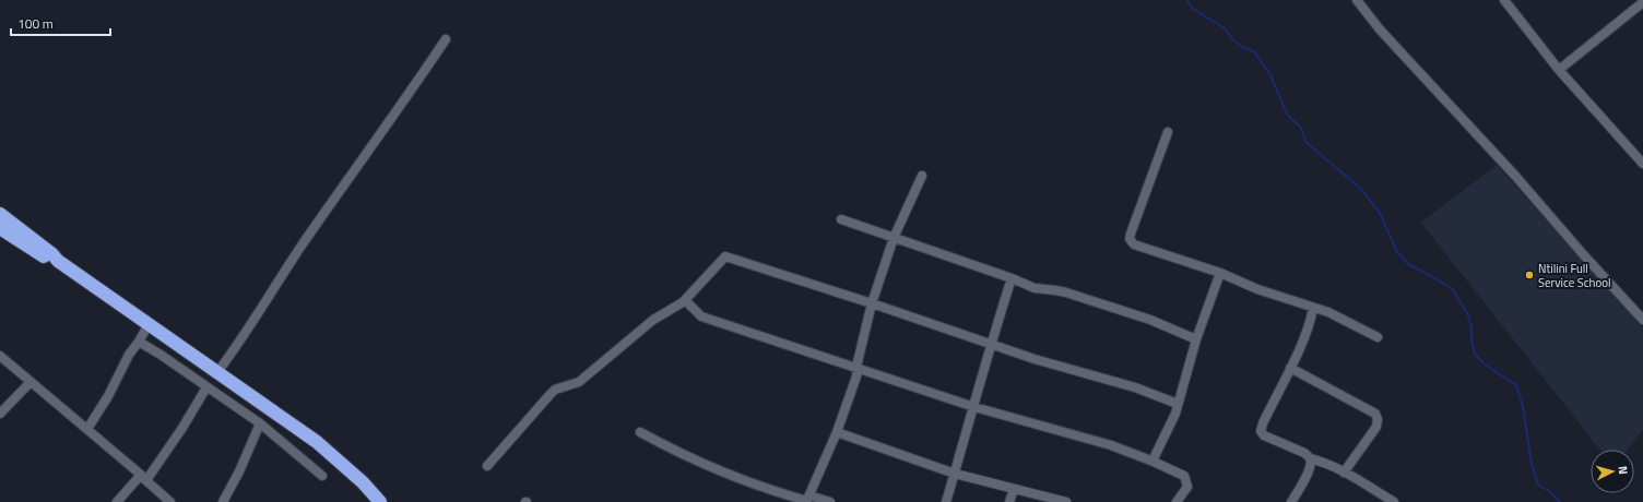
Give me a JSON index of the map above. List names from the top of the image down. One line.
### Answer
{"places":["Ntilini Full Service School"],"scale_bar":"100 m","north":"right"}
